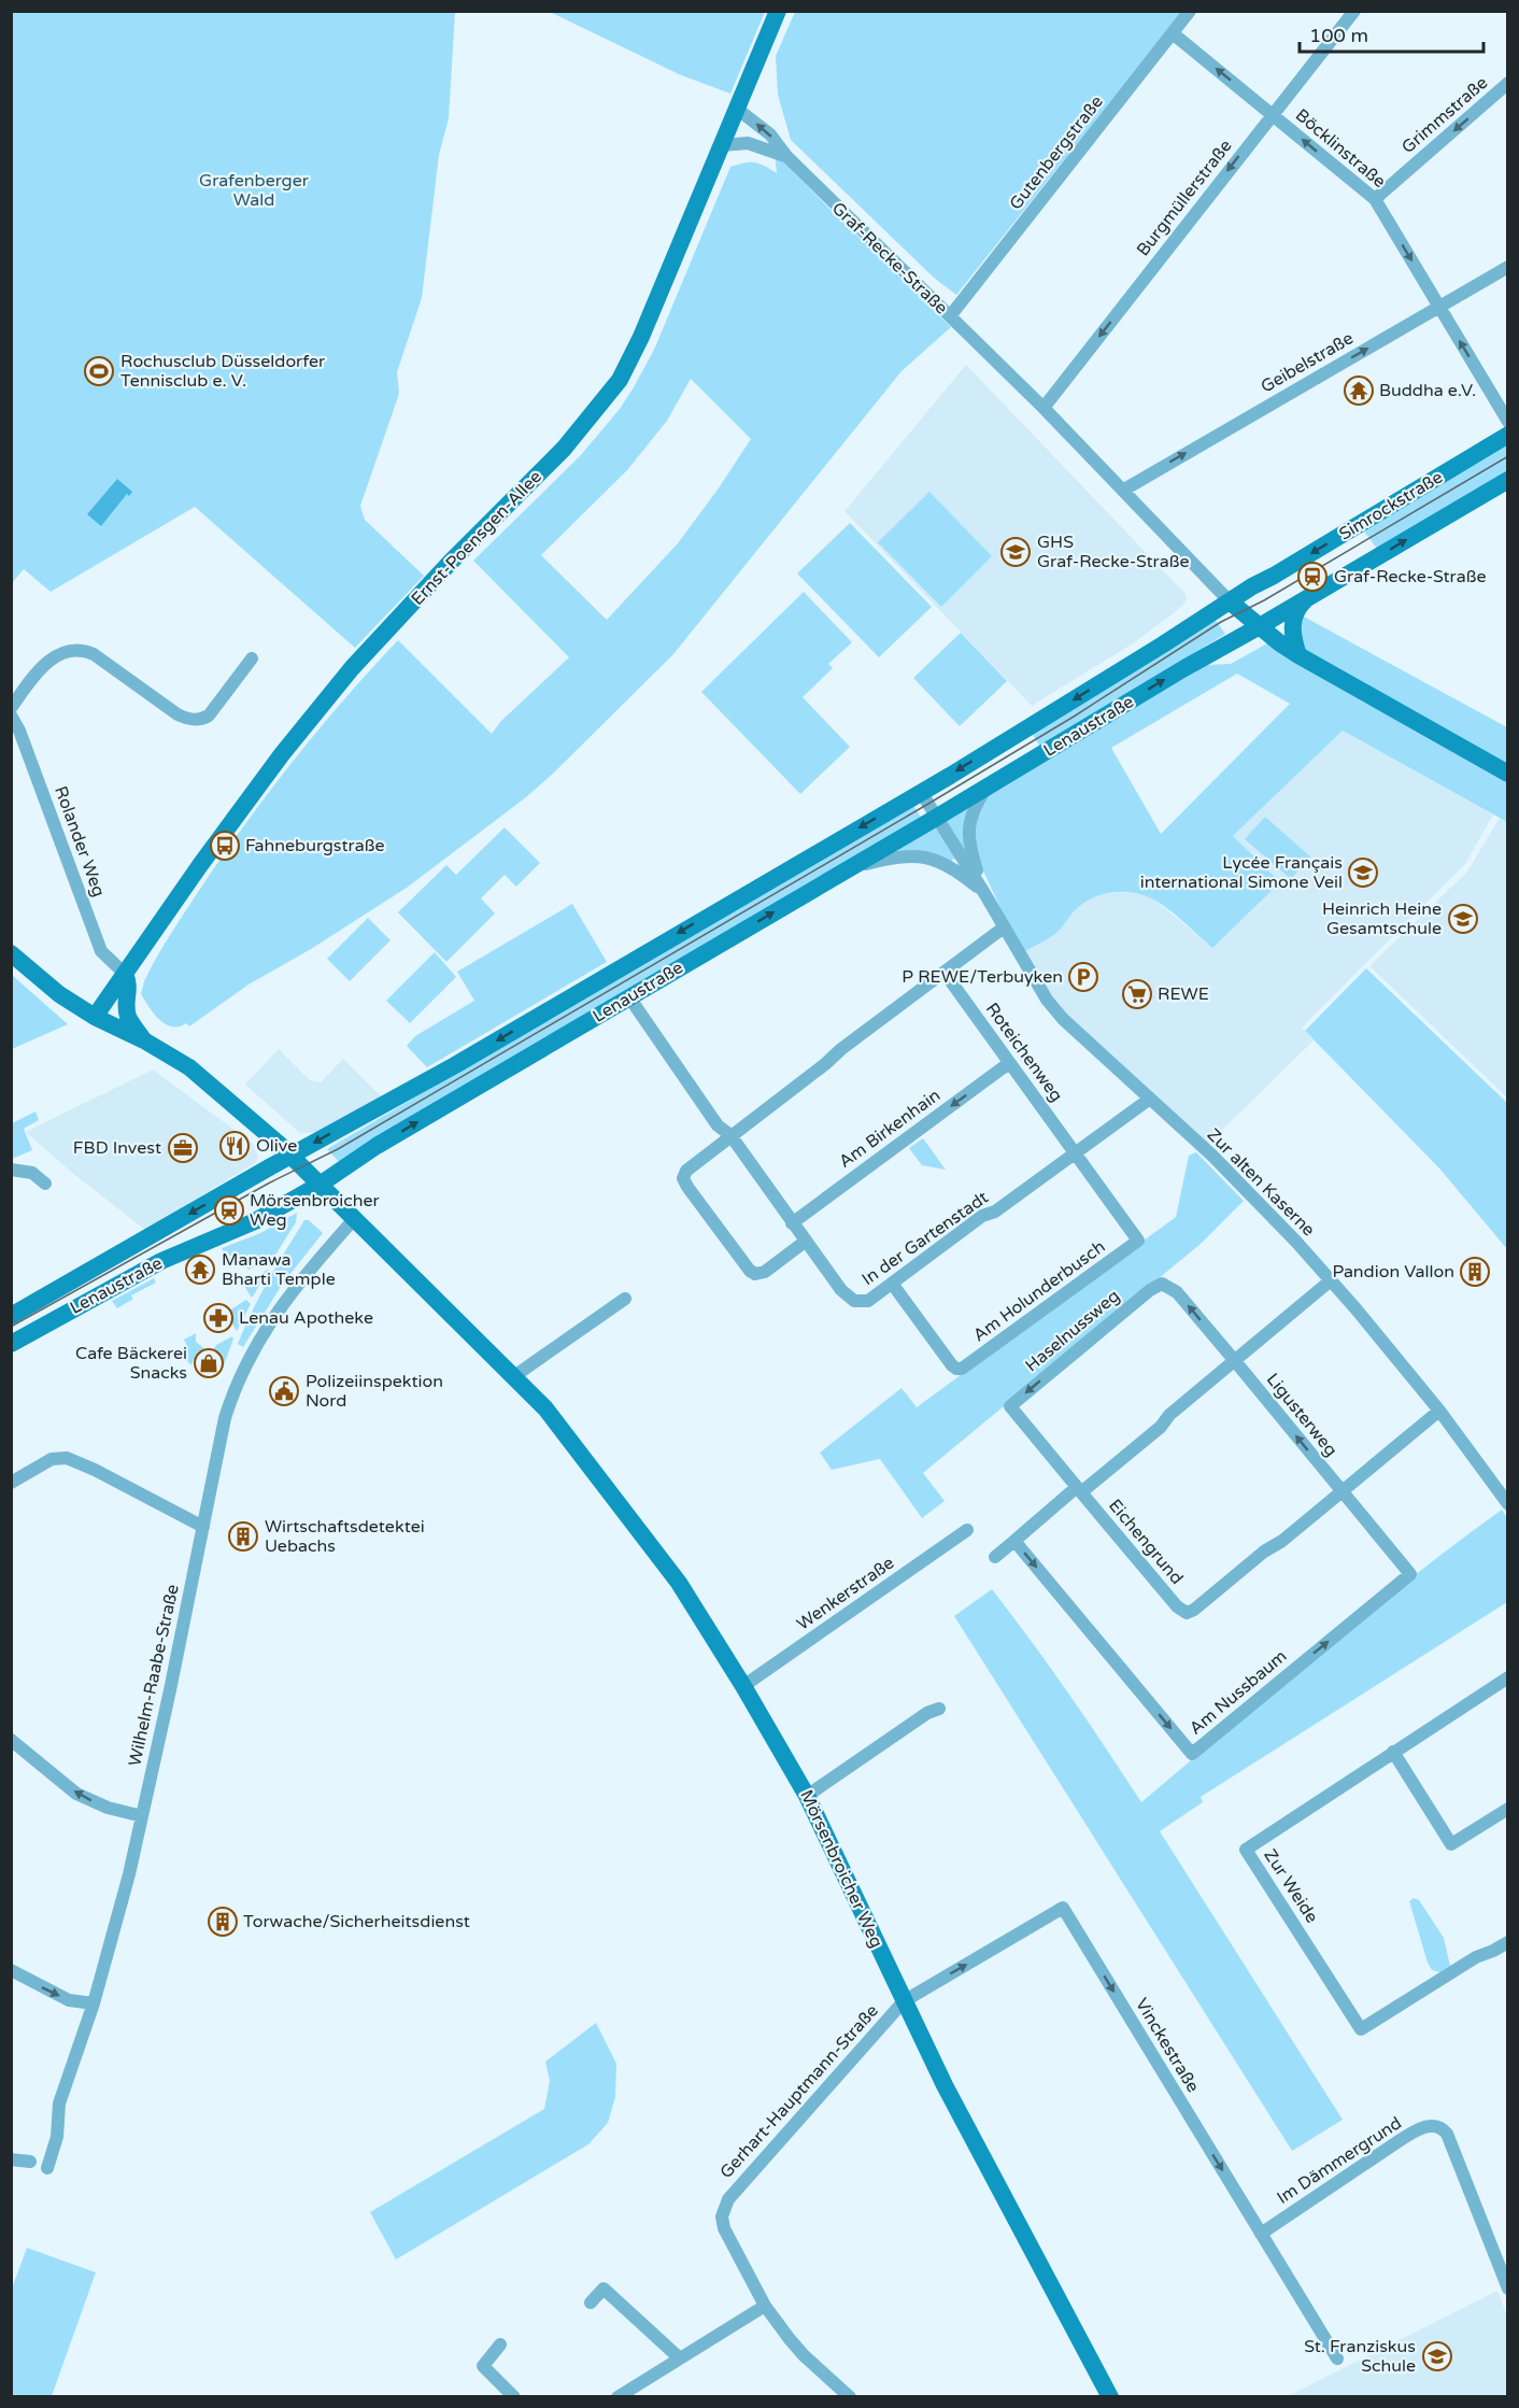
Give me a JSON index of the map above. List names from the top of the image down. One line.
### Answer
{"streets":{"street":["Grimmstraße","Böcklinstraße","Gutenbergstraße","Burgmüllerstraße","Graf-Recke-Straße","Geibelstraße","Simrockstraße","Ernst-Poensgen-Allee","Lenaustraße","Rolander Weg","Roteichenweg","Am Birkenhain","Zur alten Kaserne","In der Gartenstadt","Am Holunderbusch","Haselnussweg","Ligusterweg","Eichengrund","Wenkerstraße","Wilhelm-Raabe-Straße","Am Nussbaum","Mörsenbroicher Weg","Zur Weide","Vinckestraße","Gerhart-Hauptmann-Straße","Im Dämmergrund"]},"crossings":[["Grimmstraße","Böcklinstraße"],["Böcklinstraße","Gutenbergstraße"],["Böcklinstraße","Burgmüllerstraße"],["Böcklinstraße","Geibelstraße"],["Gutenbergstraße","Graf-Recke-Straße"],["Burgmüllerstraße","Graf-Recke-Straße"],["Graf-Recke-Straße","Geibelstraße"],["Graf-Recke-Straße","Simrockstraße"],["Graf-Recke-Straße","Ernst-Poensgen-Allee"],["Graf-Recke-Straße","Lenaustraße"],["Simrockstraße","Lenaustraße"],["Ernst-Poensgen-Allee","Rolander Weg"],["Ernst-Poensgen-Allee","Mörsenbroicher Weg"],["Lenaustraße","Zur alten Kaserne"],["Lenaustraße","In der Gartenstadt"],["Lenaustraße","Mörsenbroicher Weg"],["Rolander Weg","Mörsenbroicher Weg"],["Roteichenweg","Am Birkenhain"],["Roteichenweg","In der Gartenstadt"],["Roteichenweg","Am Holunderbusch"],["Am Birkenhain","In der Gartenstadt"],["Zur alten Kaserne","In der Gartenstadt"],["Zur alten Kaserne","Eichengrund"],["In der Gartenstadt","Am Holunderbusch"],["Haselnussweg","Ligusterweg"],["Haselnussweg","Eichengrund"],["Ligusterweg","Eichengrund"],["Ligusterweg","Am Nussbaum"],["Eichengrund","Am Nussbaum"],["Wenkerstraße","Mörsenbroicher Weg"],["Wilhelm-Raabe-Straße","Mörsenbroicher Weg"],["Mörsenbroicher Weg","Vinckestraße"],["Mörsenbroicher Weg","Gerhart-Hauptmann-Straße"],["Vinckestraße","Gerhart-Hauptmann-Straße"],["Vinckestraße","Im Dämmergrund"]],"one_way":["Grimmstraße","Burgmüllerstraße","Geibelstraße","Ligusterweg"],"parks":["Grafenberger Wald"],"places":{"sports":["Rochusclub Düsseldorfer Tennisclub e. V."],"temple":["Buddha e.V.","Manawa Bharti Temple"],"school or university":["GHS Graf-Recke-Straße","Lycée Français international Simone Veil","Heinrich Heine Gesamtschule","St. Franziskus Schule"],"station":["Graf-Recke-Straße","Mörsenbroicher Weg"],"bus stop":["Fahneburgstraße"],"parking":["P REWE/Terbuyken"],"supermarket":["REWE"],"restaurant":["Olive"],"office":["FBD Invest"],"building":["Pandion Vallon","Wirtschaftsdetektei Uebachs","Torwache/Sicherheitsdienst"],"pharmacy":["Lenau Apotheke"],"shop":["Cafe Bäckerei Snacks"],"public building":["Polizeiinspektion Nord"]},"scale_bar":"100 m"}
